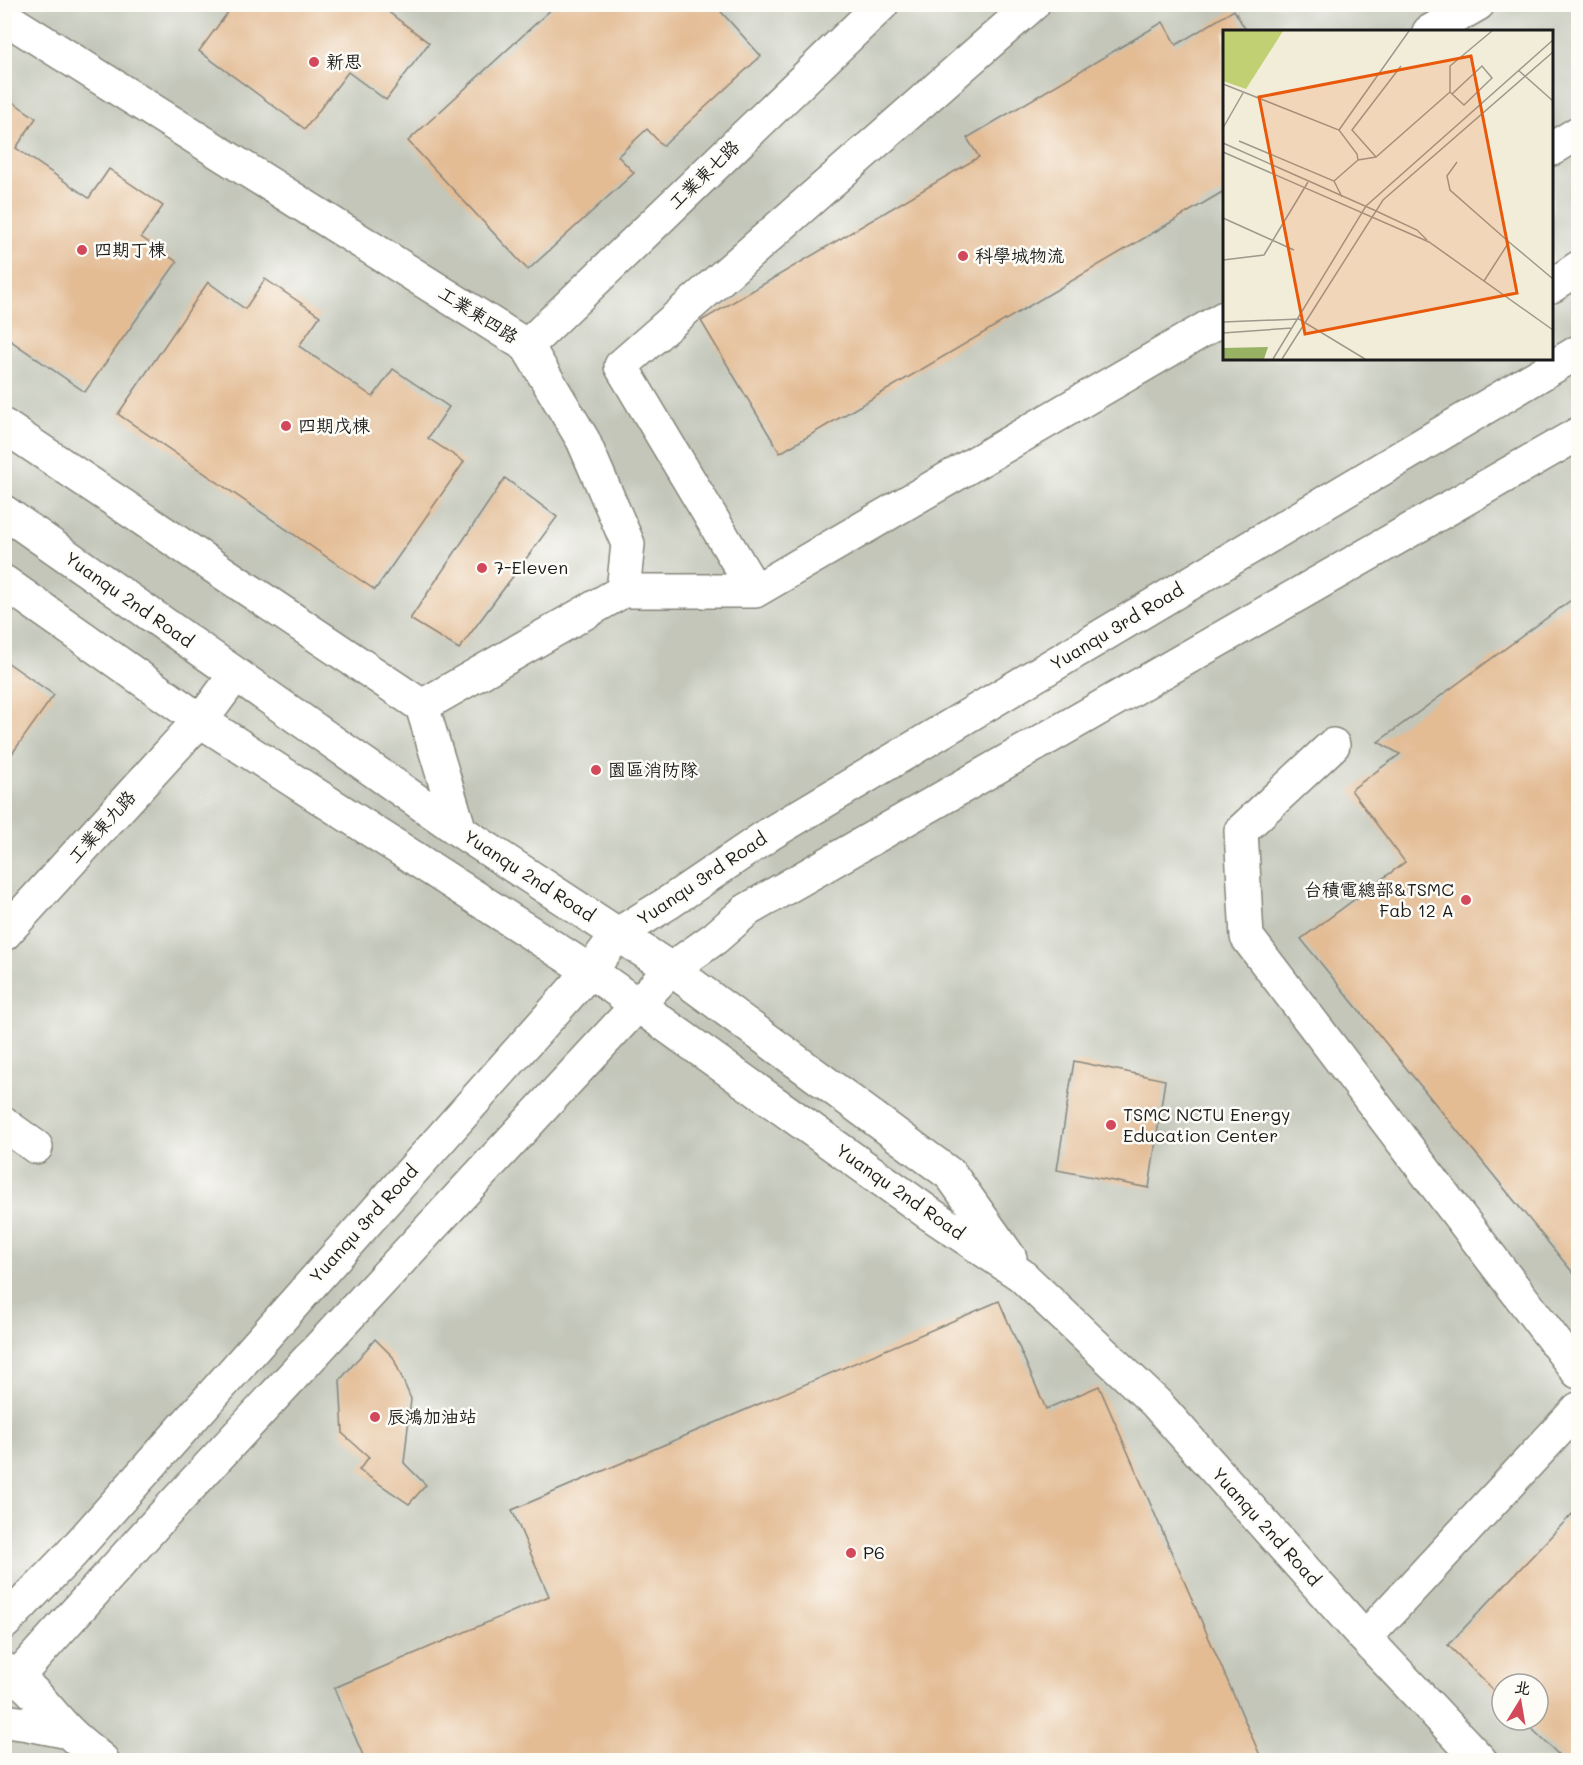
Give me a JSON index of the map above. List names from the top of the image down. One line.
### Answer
{"streets":{"street":["工業東七路","工業東四路","Yuanqu 2nd Road","Yuanqu 3rd Road","工業東九路"]},"crossings":[["工業東七路","工業東四路"],["Yuanqu 2nd Road","Yuanqu 3rd Road"],["Yuanqu 2nd Road","工業東九路"]],"places":["新思","四期丁棟","科學城物流","四期戊棟","7-Eleven","園區消防隊","台積電總部&TSMC Fab 12 A","TSMC NCTU Energy Education Center","辰鴻加油站","P6"],"north":"top"}
